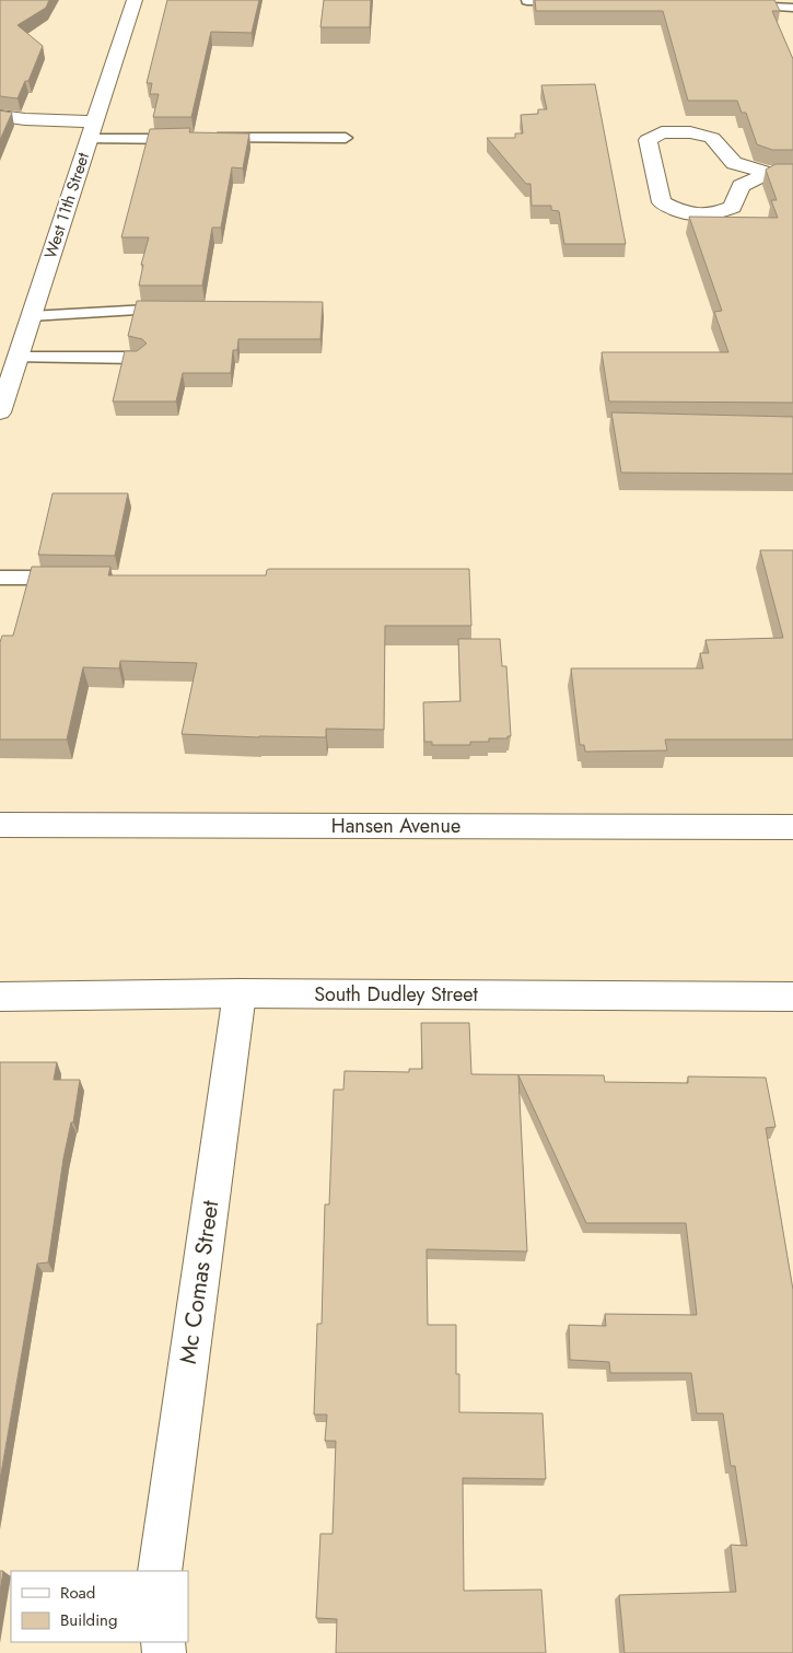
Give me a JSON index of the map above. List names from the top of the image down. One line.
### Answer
{"streets":{"street":["West 11th Street","Hansen Avenue","South Dudley Street","Mc Comas Street"]},"crossings":[["South Dudley Street","Mc Comas Street"]],"legend":["Road","Building"]}
